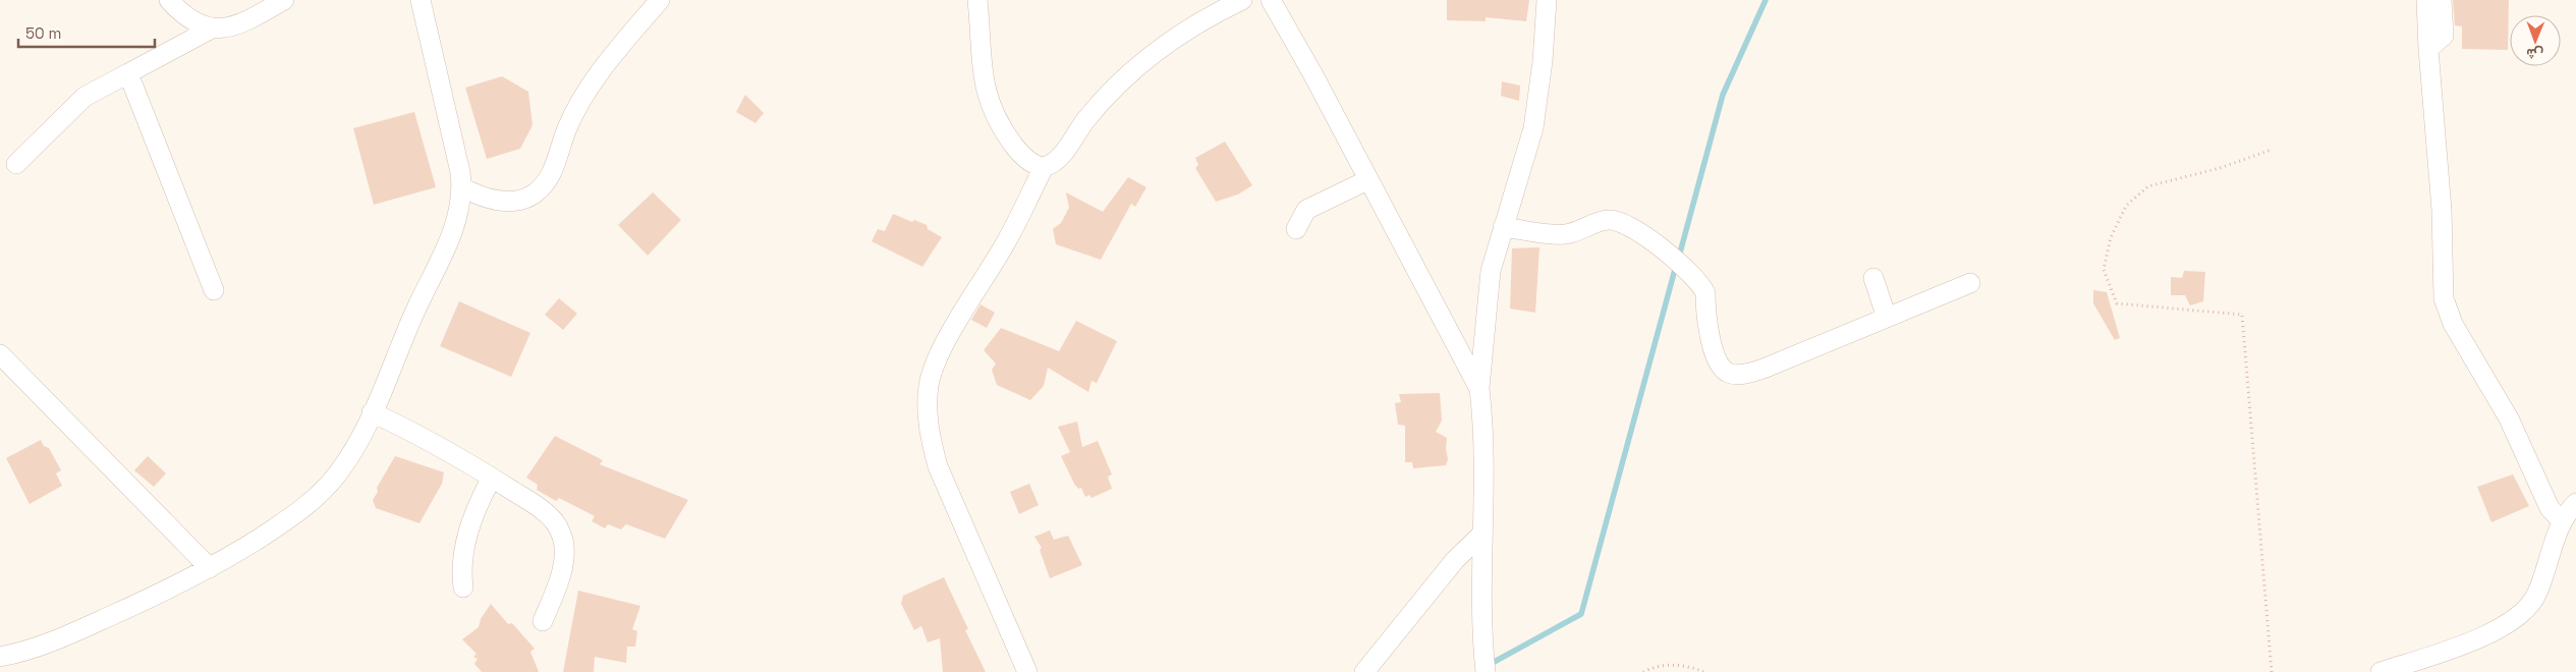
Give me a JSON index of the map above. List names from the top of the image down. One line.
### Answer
{"scale_bar":"50 m","north":"bottom"}
